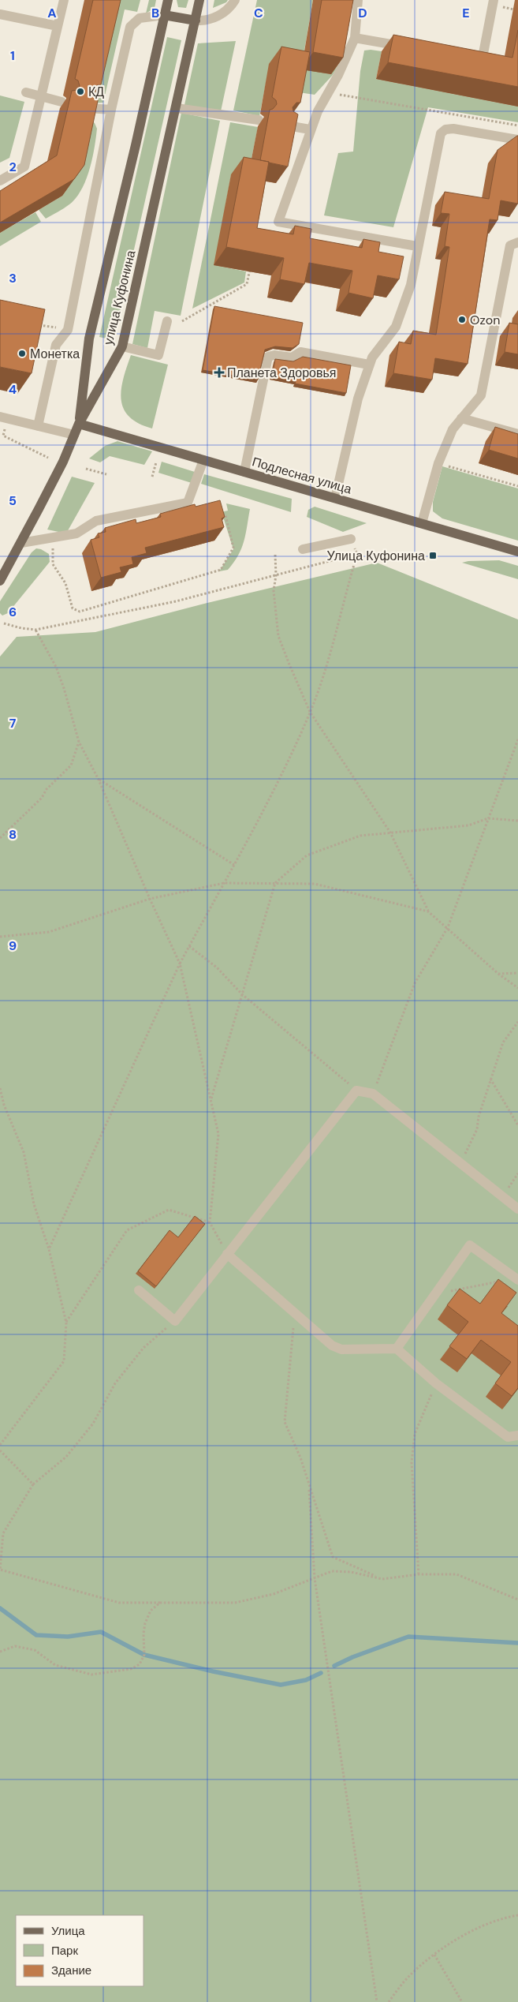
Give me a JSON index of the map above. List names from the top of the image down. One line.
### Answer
{"streets":{"main road":["улица Куфонина","Подлесная улица"]},"crossings":[["улица Куфонина","Подлесная улица"]],"places":{"other":["КД","Ozon","Монетка"],"health":["Планета Здоровья"],"transit":["Улица Куфонина"]},"legend":["Улица","Парк","Здание"],"grid":{"columns":["A","B","C","D","E"],"rows":["1","2","3","4","5","6","7","8","9"]}}
